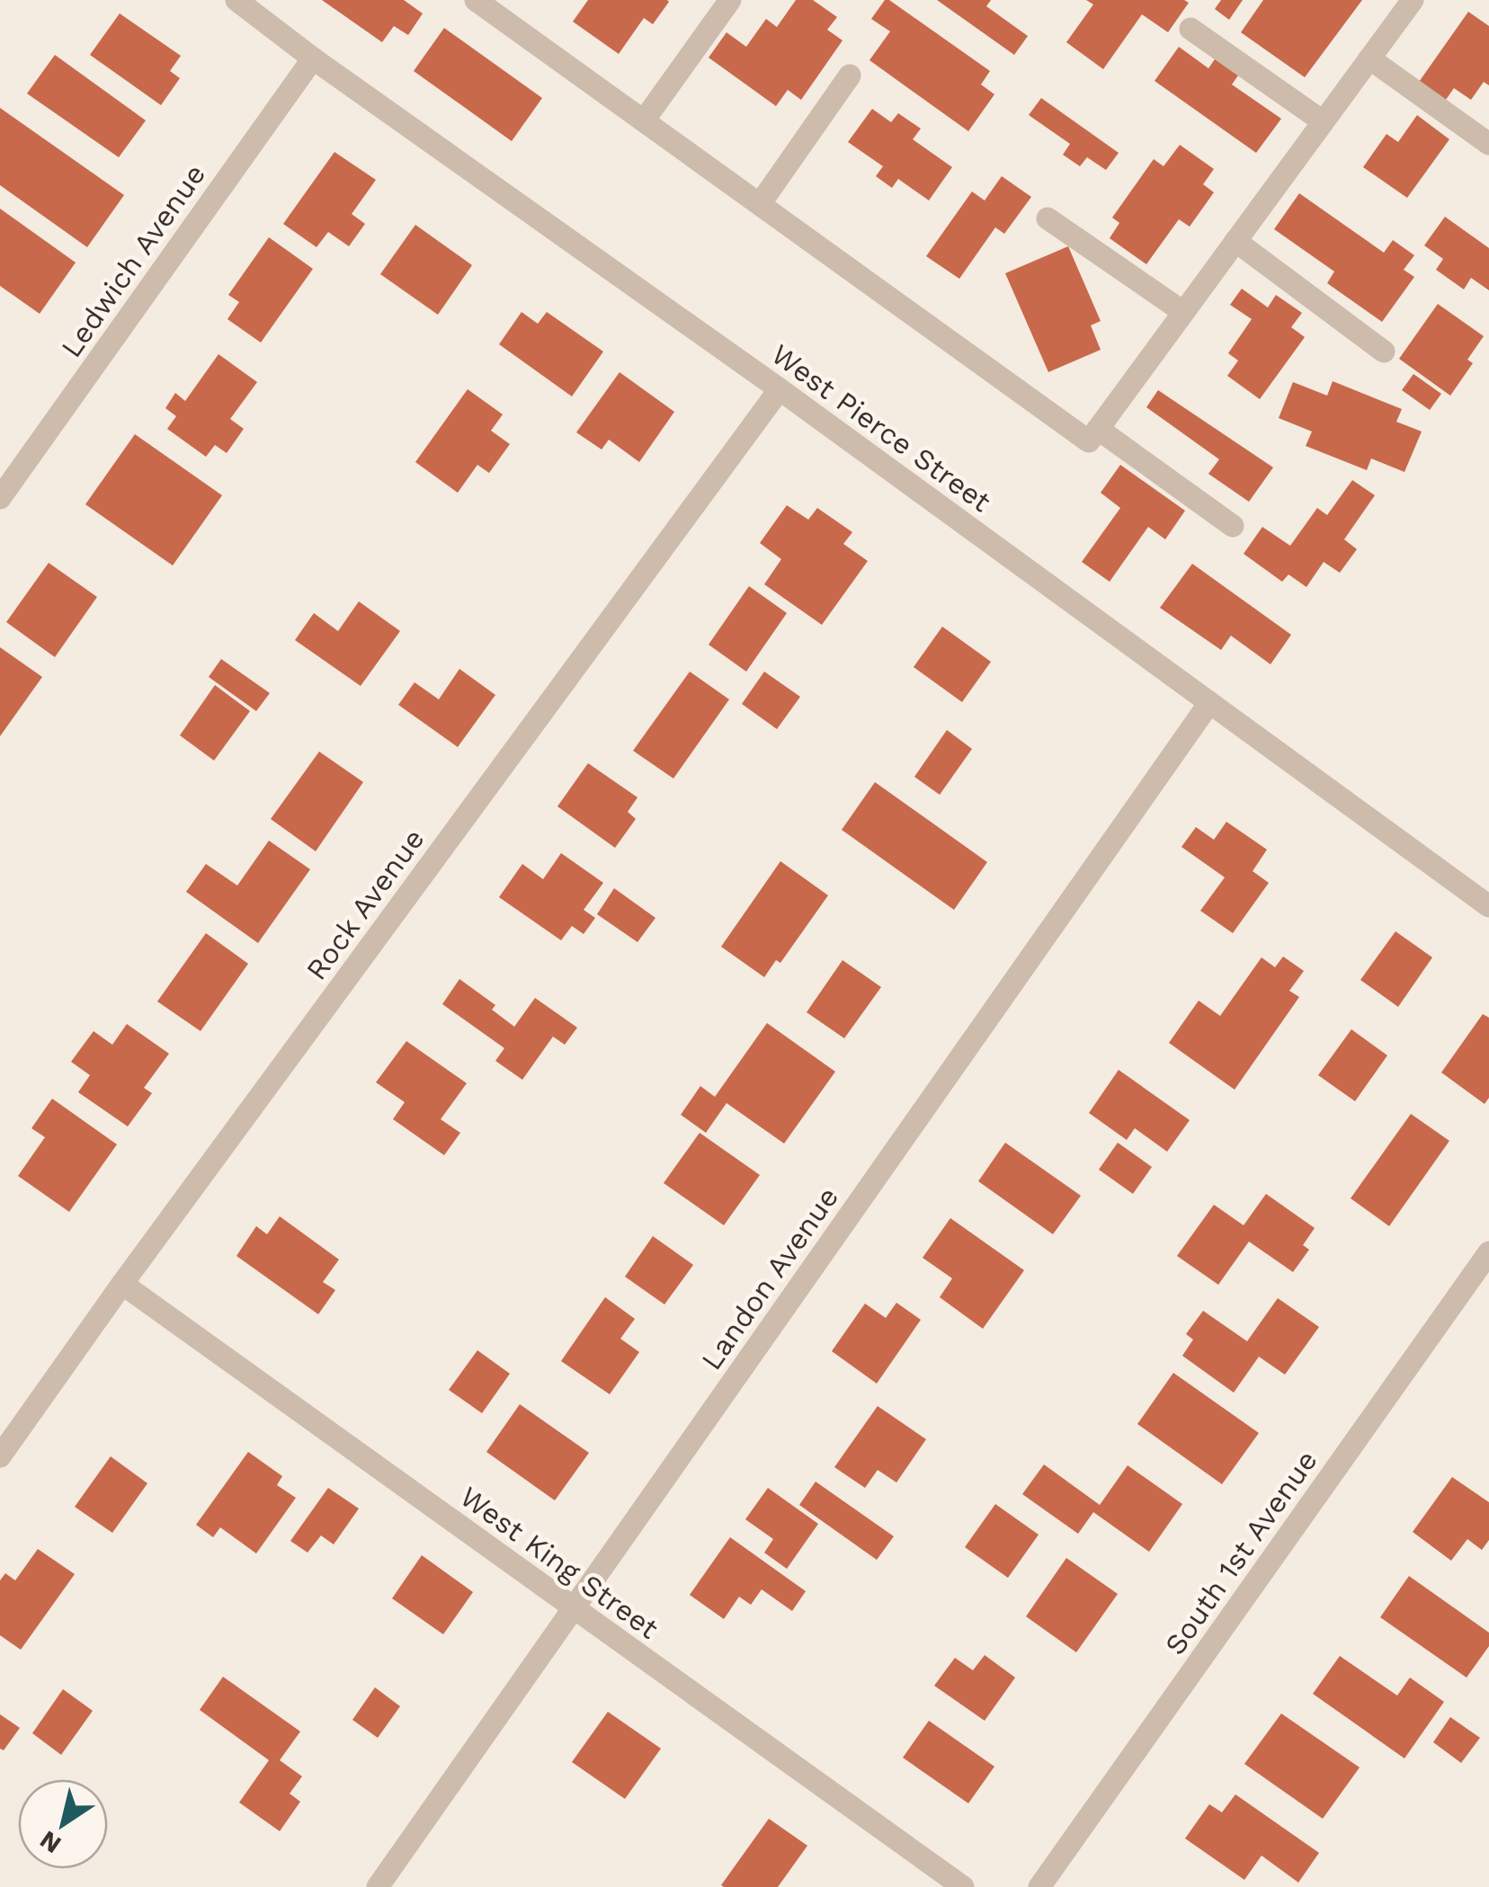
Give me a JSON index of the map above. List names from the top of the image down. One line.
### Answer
{"streets":{"street":["Ledwich Avenue","West Pierce Street","Rock Avenue","Landon Avenue","South 1st Avenue","West King Street"]},"crossings":[["Ledwich Avenue","West Pierce Street"],["West Pierce Street","Rock Avenue"],["West Pierce Street","Landon Avenue"],["Rock Avenue","West King Street"],["Landon Avenue","West King Street"]],"north":"bottom left"}
